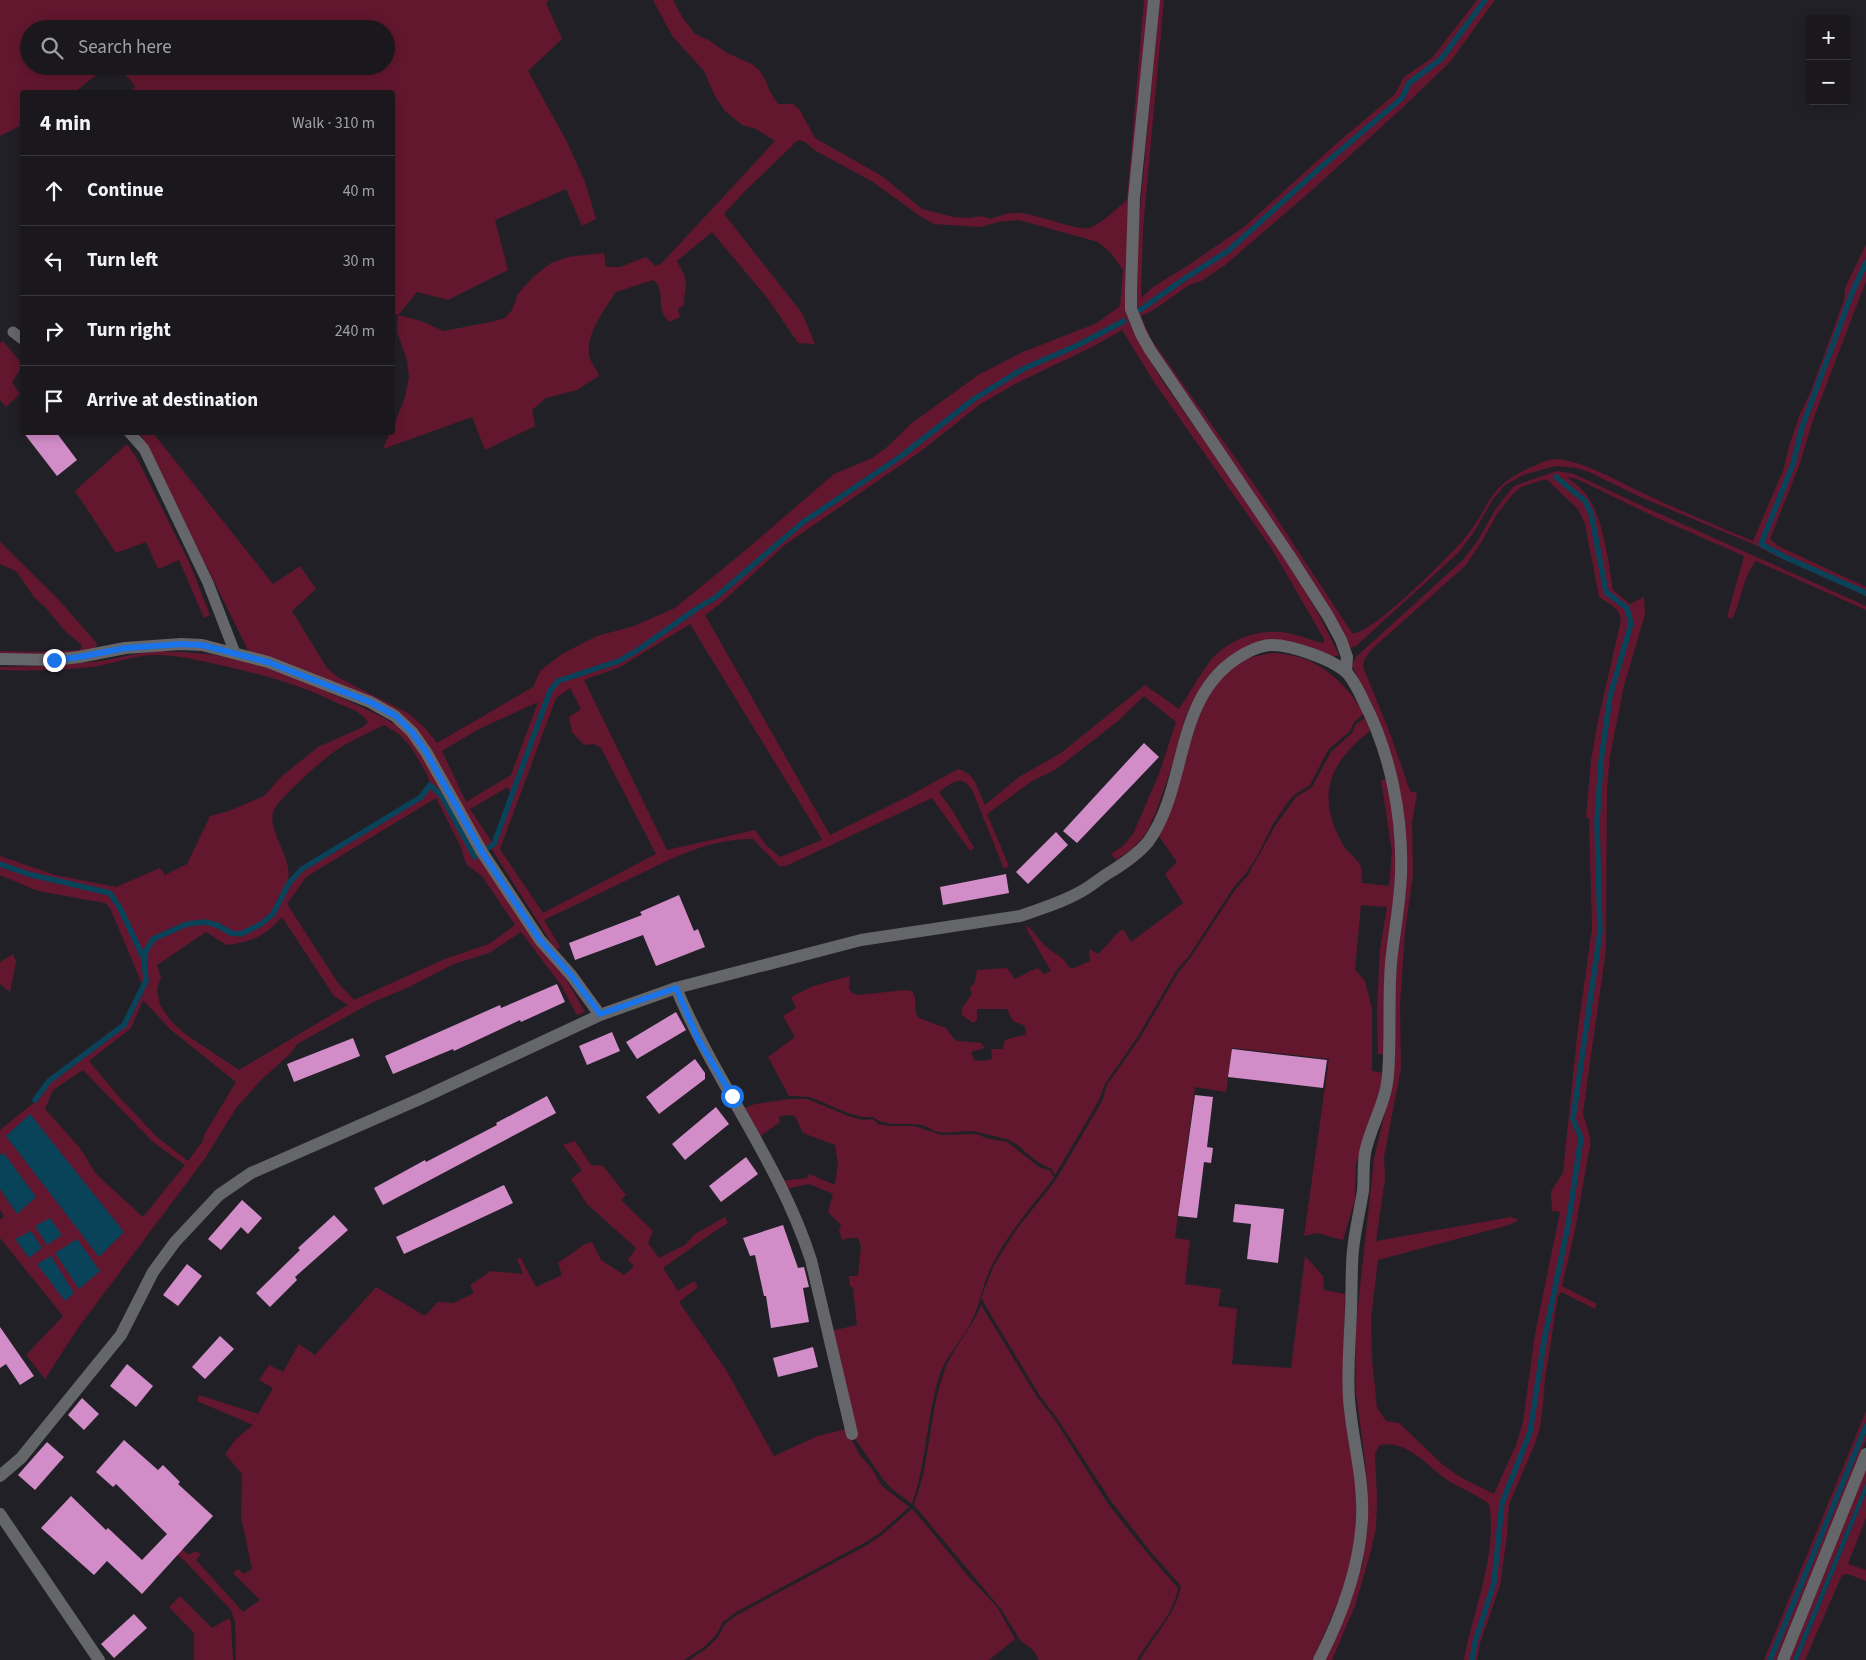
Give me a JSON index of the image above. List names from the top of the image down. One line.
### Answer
{"page":{"map_buttons":["+","−"],"search":"Search here","heading":["4 min","Walk · 310 m"],"list":[["Continue","40 m"],["Turn left","30 m"],["Turn right","240 m"],"Arrive at destination"]}}
